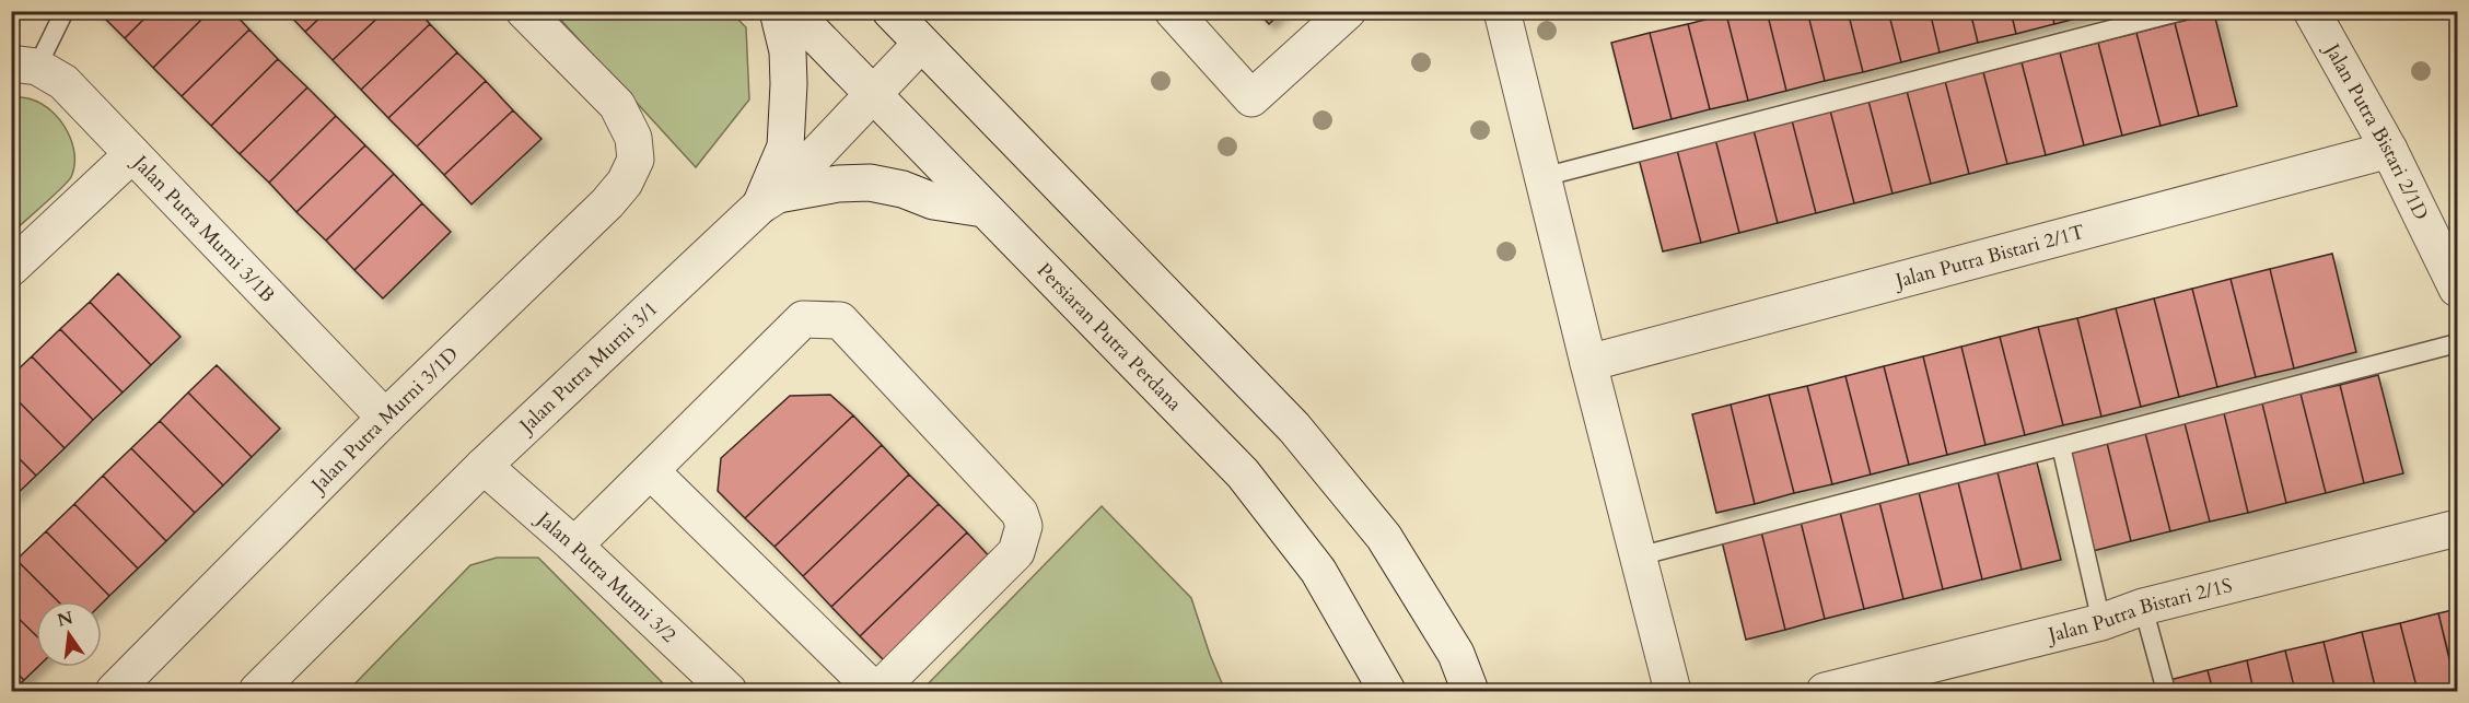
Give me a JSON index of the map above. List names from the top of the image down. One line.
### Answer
{"streets":{"street":["Jalan Putra Bistari 2/1D","Jalan Putra Murni 3/1B","Jalan Putra Bistari 2/1T","Persiaran Putra Perdana","Jalan Putra Murni 3/1","Jalan Putra Murni 3/1D","Jalan Putra Murni 3/2","Jalan Putra Bistari 2/1S"]},"crossings":[["Jalan Putra Bistari 2/1D","Jalan Putra Bistari 2/1T"],["Jalan Putra Murni 3/1B","Jalan Putra Murni 3/1D"],["Persiaran Putra Perdana","Jalan Putra Murni 3/1"],["Jalan Putra Murni 3/1","Jalan Putra Murni 3/2"]],"north":"top"}
